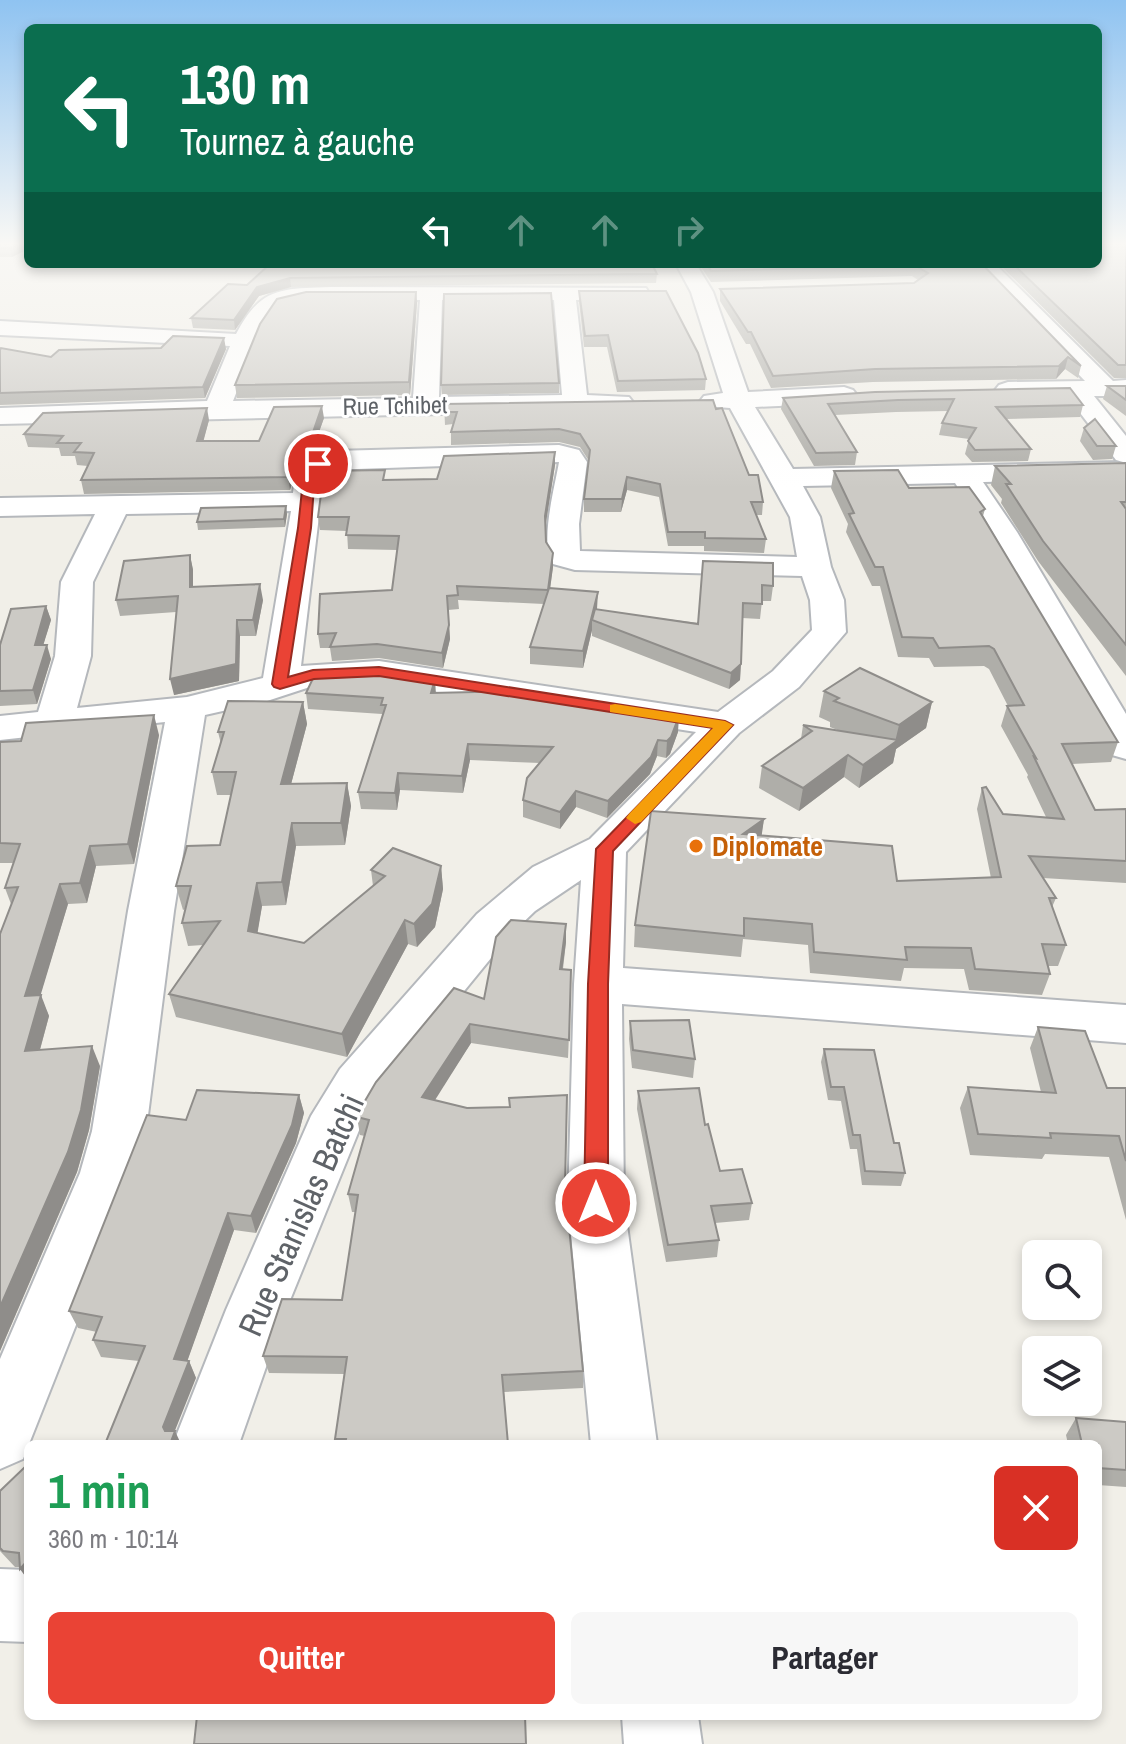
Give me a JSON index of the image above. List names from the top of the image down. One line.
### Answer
{"streets":{"street":["Rue Tchibet","Rue Stanislas Batchi"]},"places":["Diplomate"],"page":{"turn":["130 m","Tournez à gauche"],"heading":["1 min","360 m · 10:14"],"buttons":["Quitter","Partager"]}}
